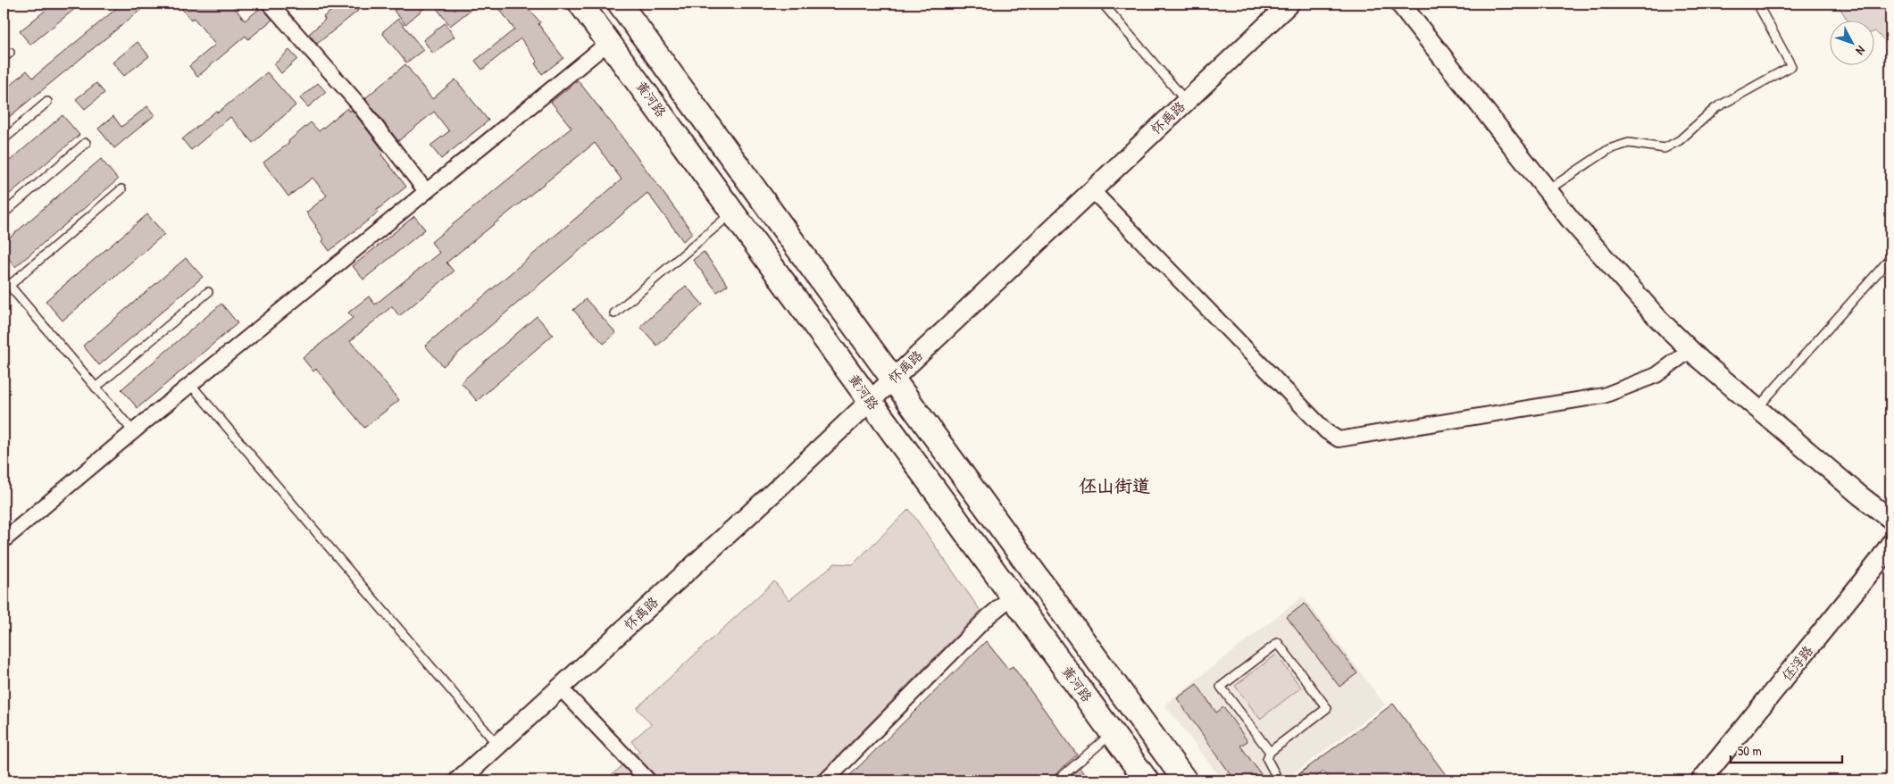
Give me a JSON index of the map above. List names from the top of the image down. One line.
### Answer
{"streets":{"main road":["黄河路"],"street":["怀禹路","伾浮路"]},"crossings":[["黄河路","怀禹路"]],"districts":["伾山街道"],"scale_bar":"50 m","north":"bottom right"}
